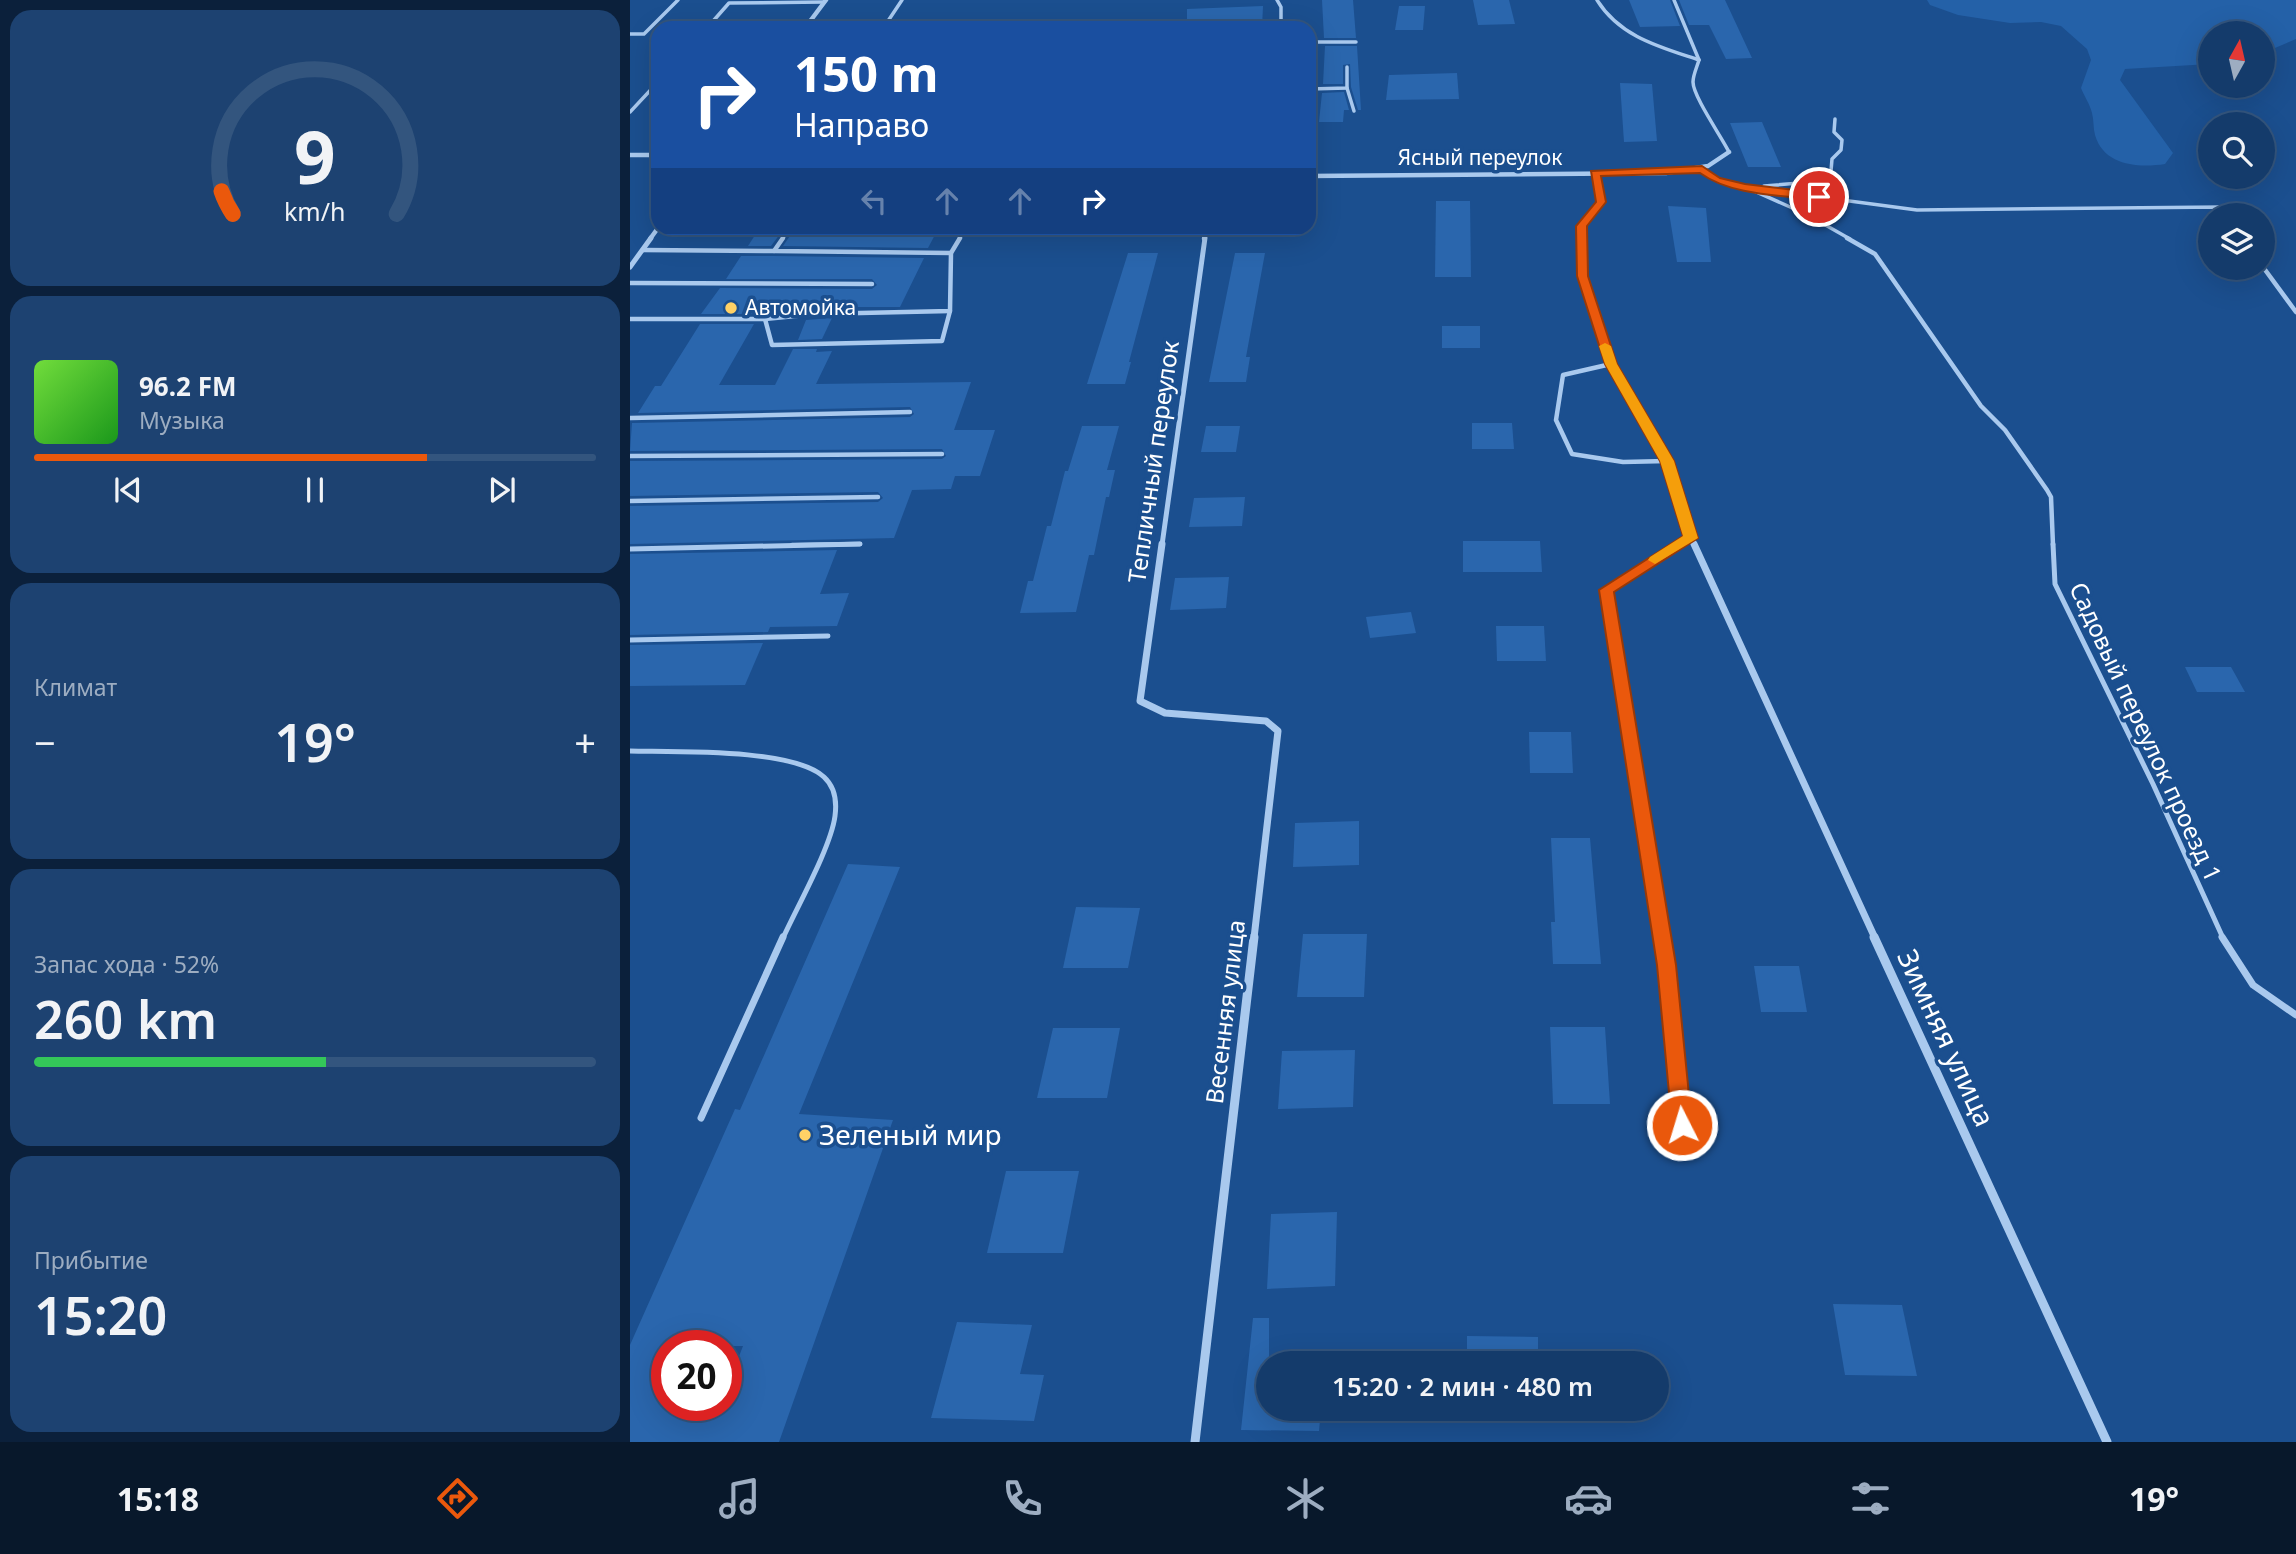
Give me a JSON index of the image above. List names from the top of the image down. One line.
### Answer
{"streets":{"street":["Ясный переулок","Тепличный переулок","Весенняя улица","Зимняя улица"],"lane":["Садовый переулок проезд 1"]},"crossings":[["Ясный переулок","Зимняя улица"],["Тепличный переулок","Весенняя улица"]],"places":["Автомойка","Зеленый мир"],"north":"top","page":{"turn":["150 m","Направо"],"song":["96.2 FM","Музыка"],"tile":["Климат",["Запас хода · 52%","260 km"],["Прибытие","15:20"]],"heat":["−","19°","+"],"limit":"20","trip":"15:20 · 2 мин · 480 m","tabs":["15:18","19°"],"gauge":["9","km/h"]}}
